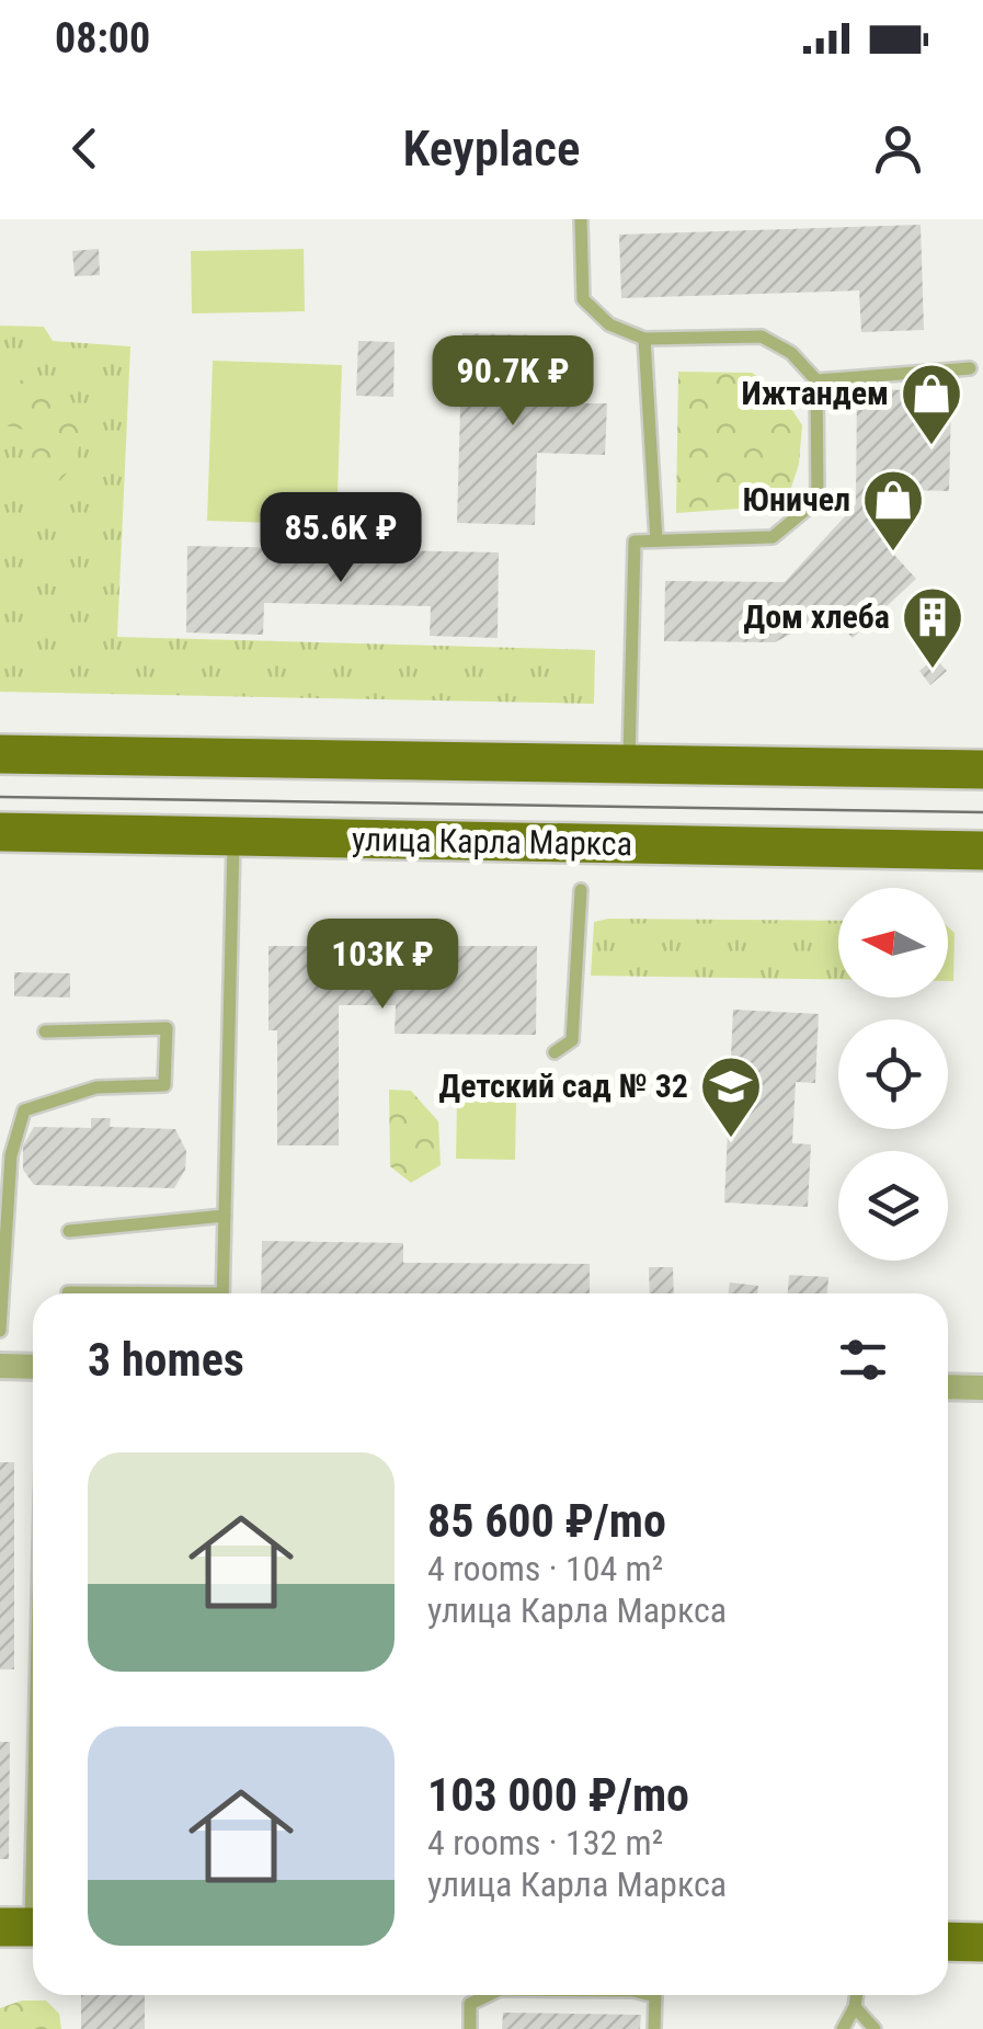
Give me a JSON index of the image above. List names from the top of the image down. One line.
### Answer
{"streets":{"main road":["улица Карла Маркса"]},"places":{"shop":["Ижтандем","Юничел"],"building":["Дом хлеба"],"school or university":["Детский сад № 32"]},"north":"left","page":{"status":"08:00","header":"Keyplace","price":["90.7K ₽","85.6K ₽","103K ₽"],"heading":"3 homes","list":[{"name":"85 600 ₽/mo","note":"4 rooms · 104 m² · улица Карла Маркса"},{"name":"103 000 ₽/mo","note":"4 rooms · 132 m² · улица Карла Маркса"}]}}
